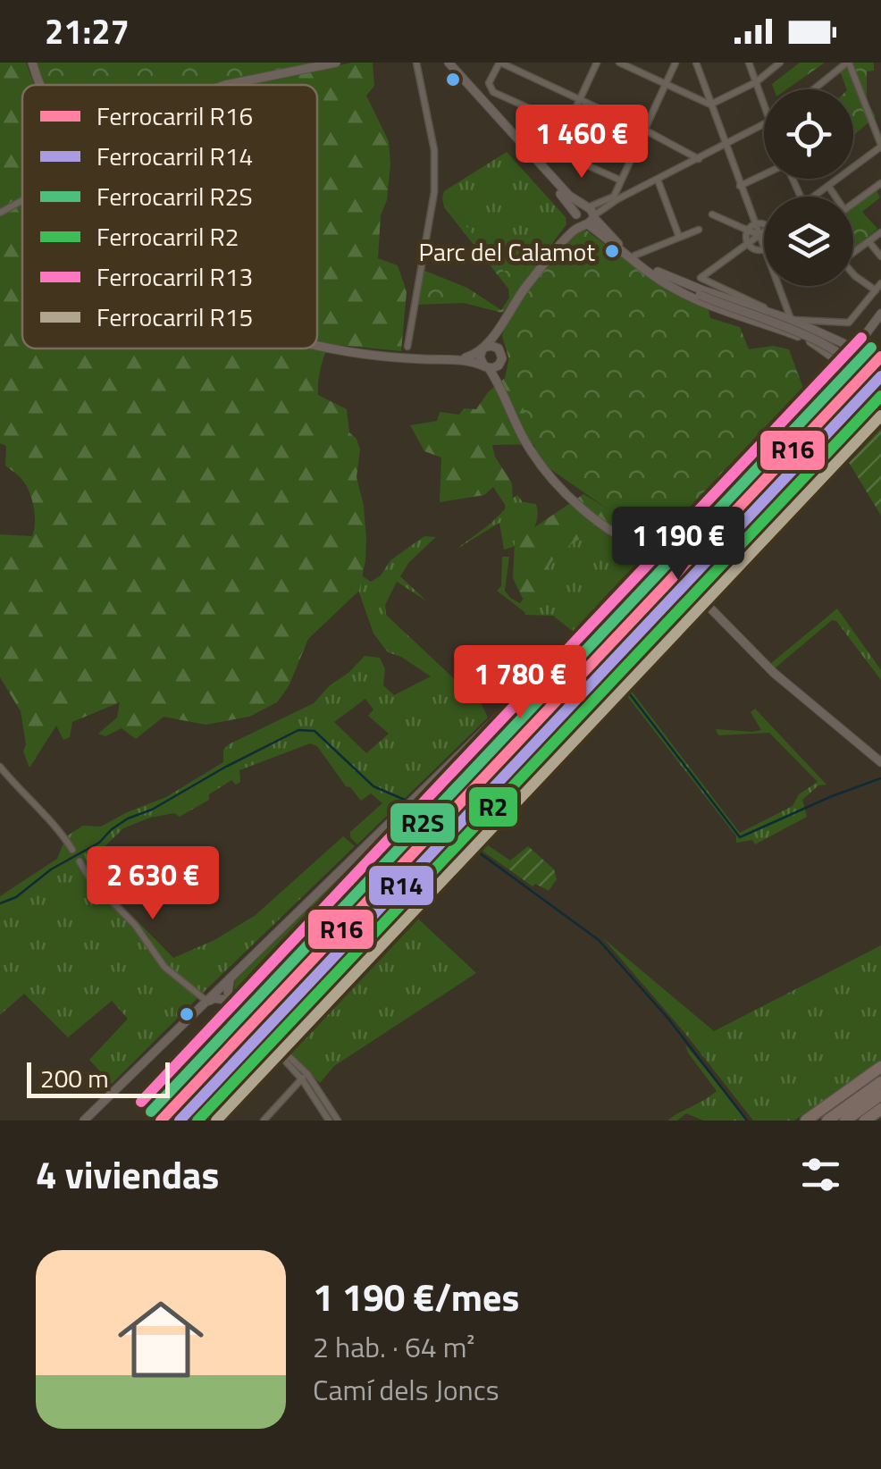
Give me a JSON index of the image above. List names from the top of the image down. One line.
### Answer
{"places":["Parc del Calamot"],"lines":["rail line R13","rail line R2S","rail line R16","rail line R14","rail line R2","rail line R15"],"legend":["Ferrocarril R16","Ferrocarril R14","Ferrocarril R2S","Ferrocarril R2","Ferrocarril R13","Ferrocarril R15"],"scale_bar":"200 m","page":{"status":"21:27","price":["1 460 €","1 190 €","1 780 €","2 630 €"],"scale":"200 m","heading":"4 viviendas","list":[{"name":"1 190 €/mes","note":"2 hab. · 64 m² · Camí dels Joncs"}]}}
